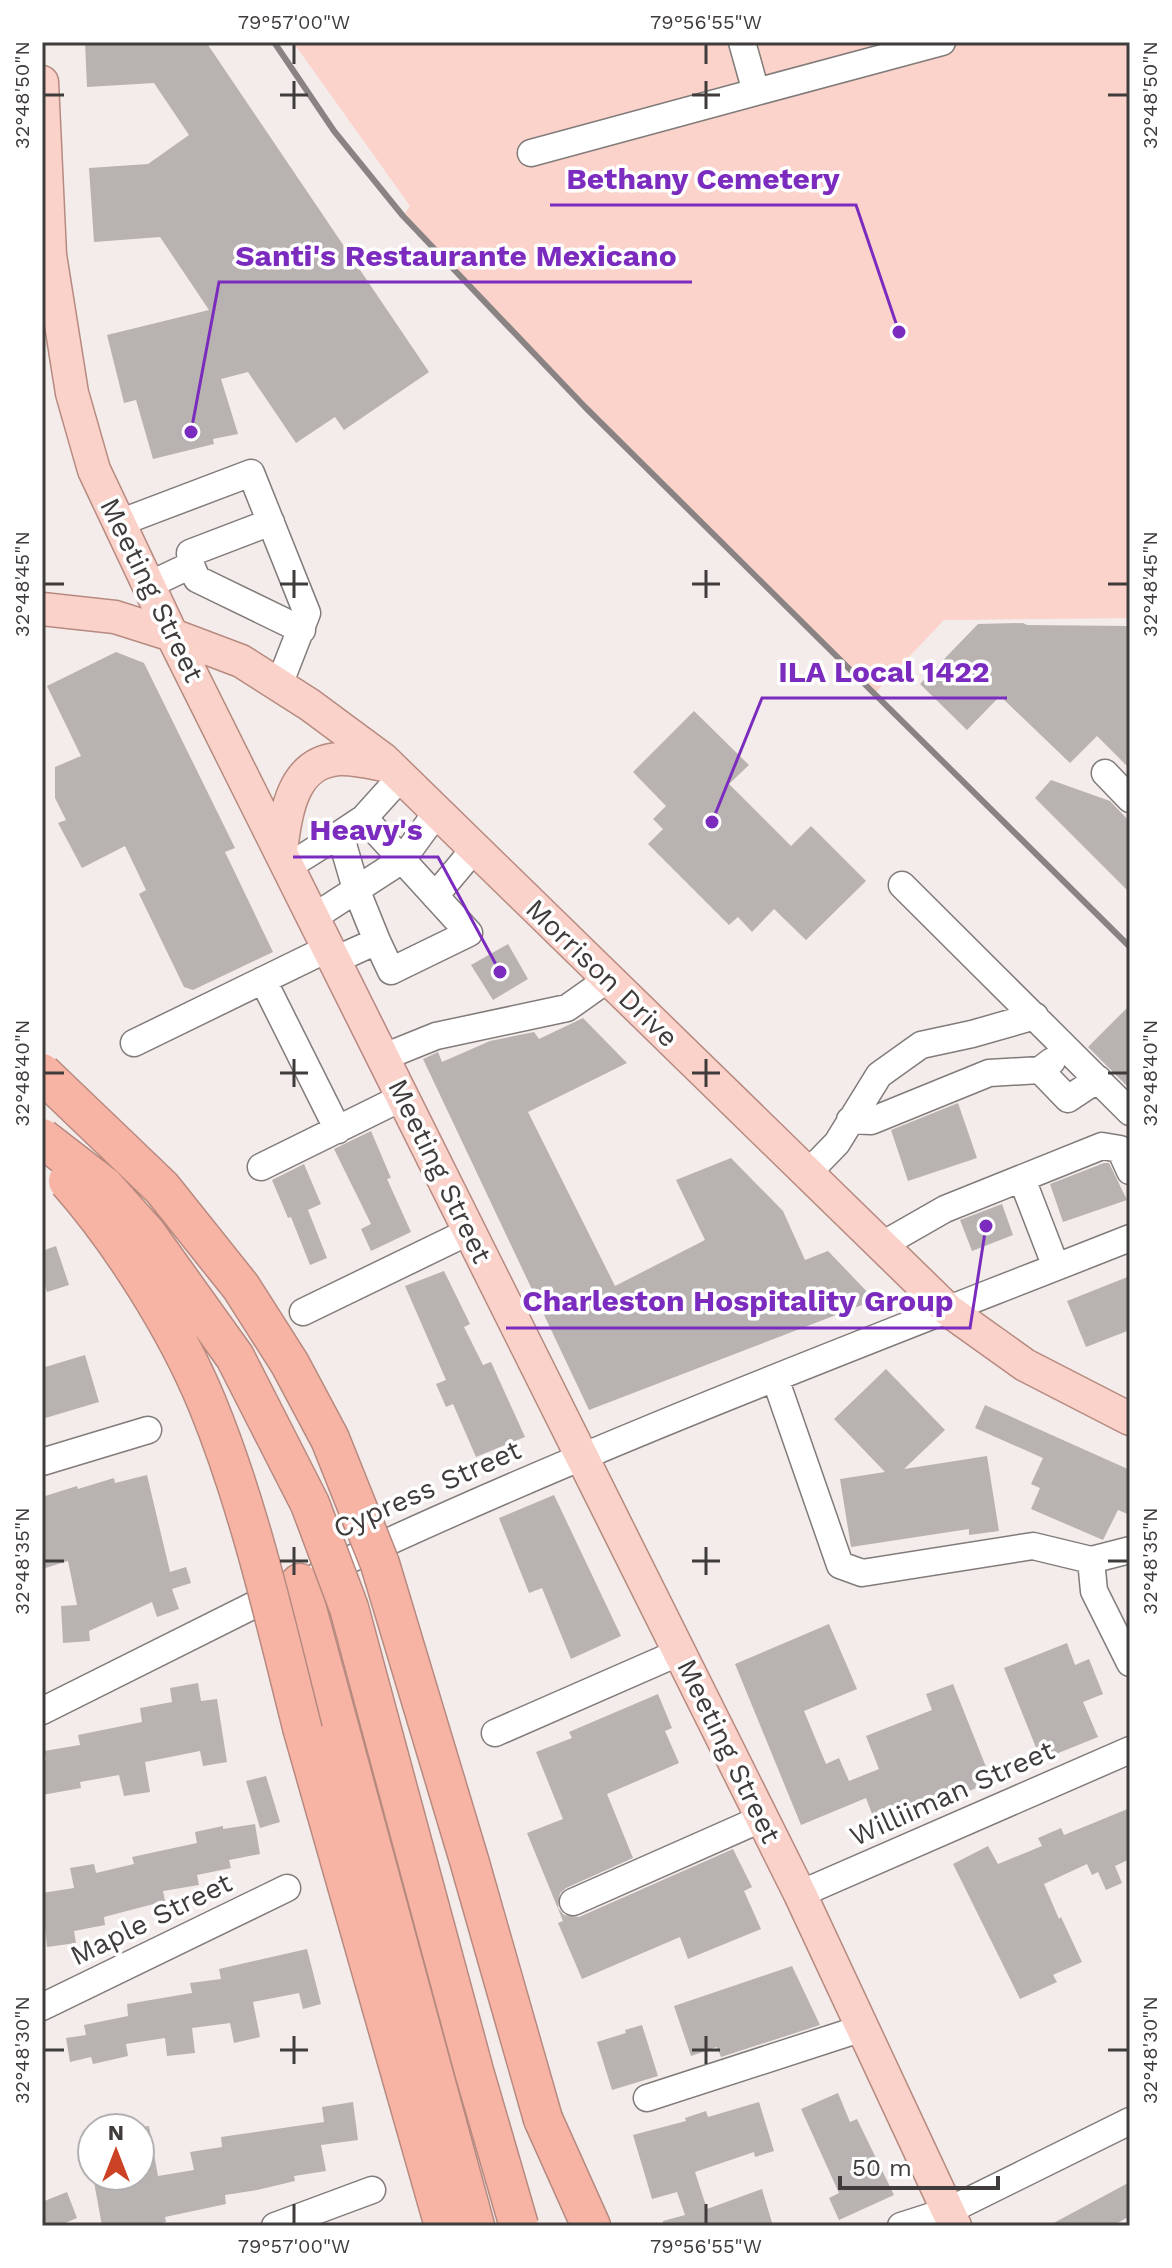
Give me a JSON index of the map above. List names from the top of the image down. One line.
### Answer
{"streets":{"main road":["Meeting Street","Morrison Drive"],"street":["Cypress Street","Williiman Street","Maple Street"]},"crossings":[["Meeting Street","Morrison Drive"],["Meeting Street","Cypress Street"],["Meeting Street","Williiman Street"],["Morrison Drive","Cypress Street"]],"places":["Bethany Cemetery","Santi's Restaurante Mexicano","ILA Local 1422","Heavy's","Charleston Hospitality Group"],"scale_bar":"50 m","north":"top","coordinates":["79°57'00\"W","79°56'55\"W","32°48'50\"N","32°48'45\"N","32°48'40\"N","32°48'35\"N","32°48'30\"N"]}
